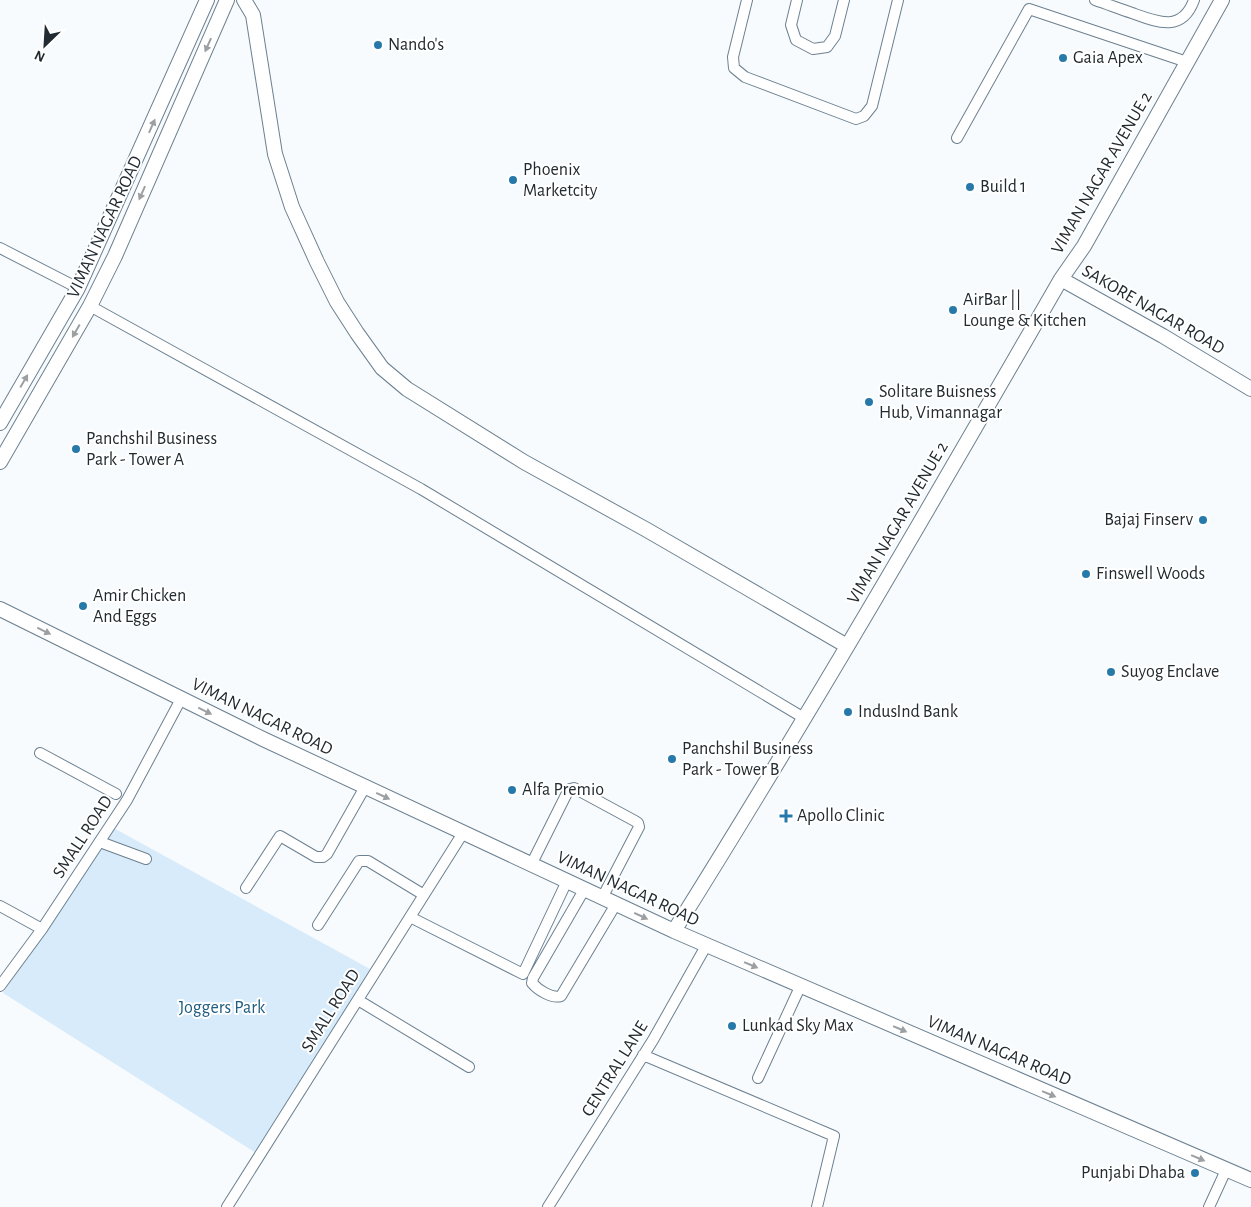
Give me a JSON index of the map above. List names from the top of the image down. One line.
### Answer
{"streets":{"street":["VIMAN NAGAR AVENUE 2","VIMAN NAGAR ROAD","SAKORE NAGAR ROAD","SMALL ROAD","CENTRAL LANE"]},"crossings":[["VIMAN NAGAR AVENUE 2","VIMAN NAGAR ROAD"],["VIMAN NAGAR AVENUE 2","SAKORE NAGAR ROAD"],["VIMAN NAGAR ROAD","SMALL ROAD"],["VIMAN NAGAR ROAD","CENTRAL LANE"]],"parks":["Joggers Park"],"places":{"other":["Nando's","Gaia Apex","Phoenix Marketcity","Build 1","AirBar || Lounge & Kitchen","Solitare Buisness Hub, Vimannagar","Panchshil Business Park - Tower A","Bajaj Finserv","Finswell Woods","Amir Chicken And Eggs","Suyog Enclave","IndusInd Bank","Panchshil Business Park - Tower B","Alfa Premio","Lunkad Sky Max","Punjabi Dhaba"],"health":["Apollo Clinic"]},"north":"bottom left"}
